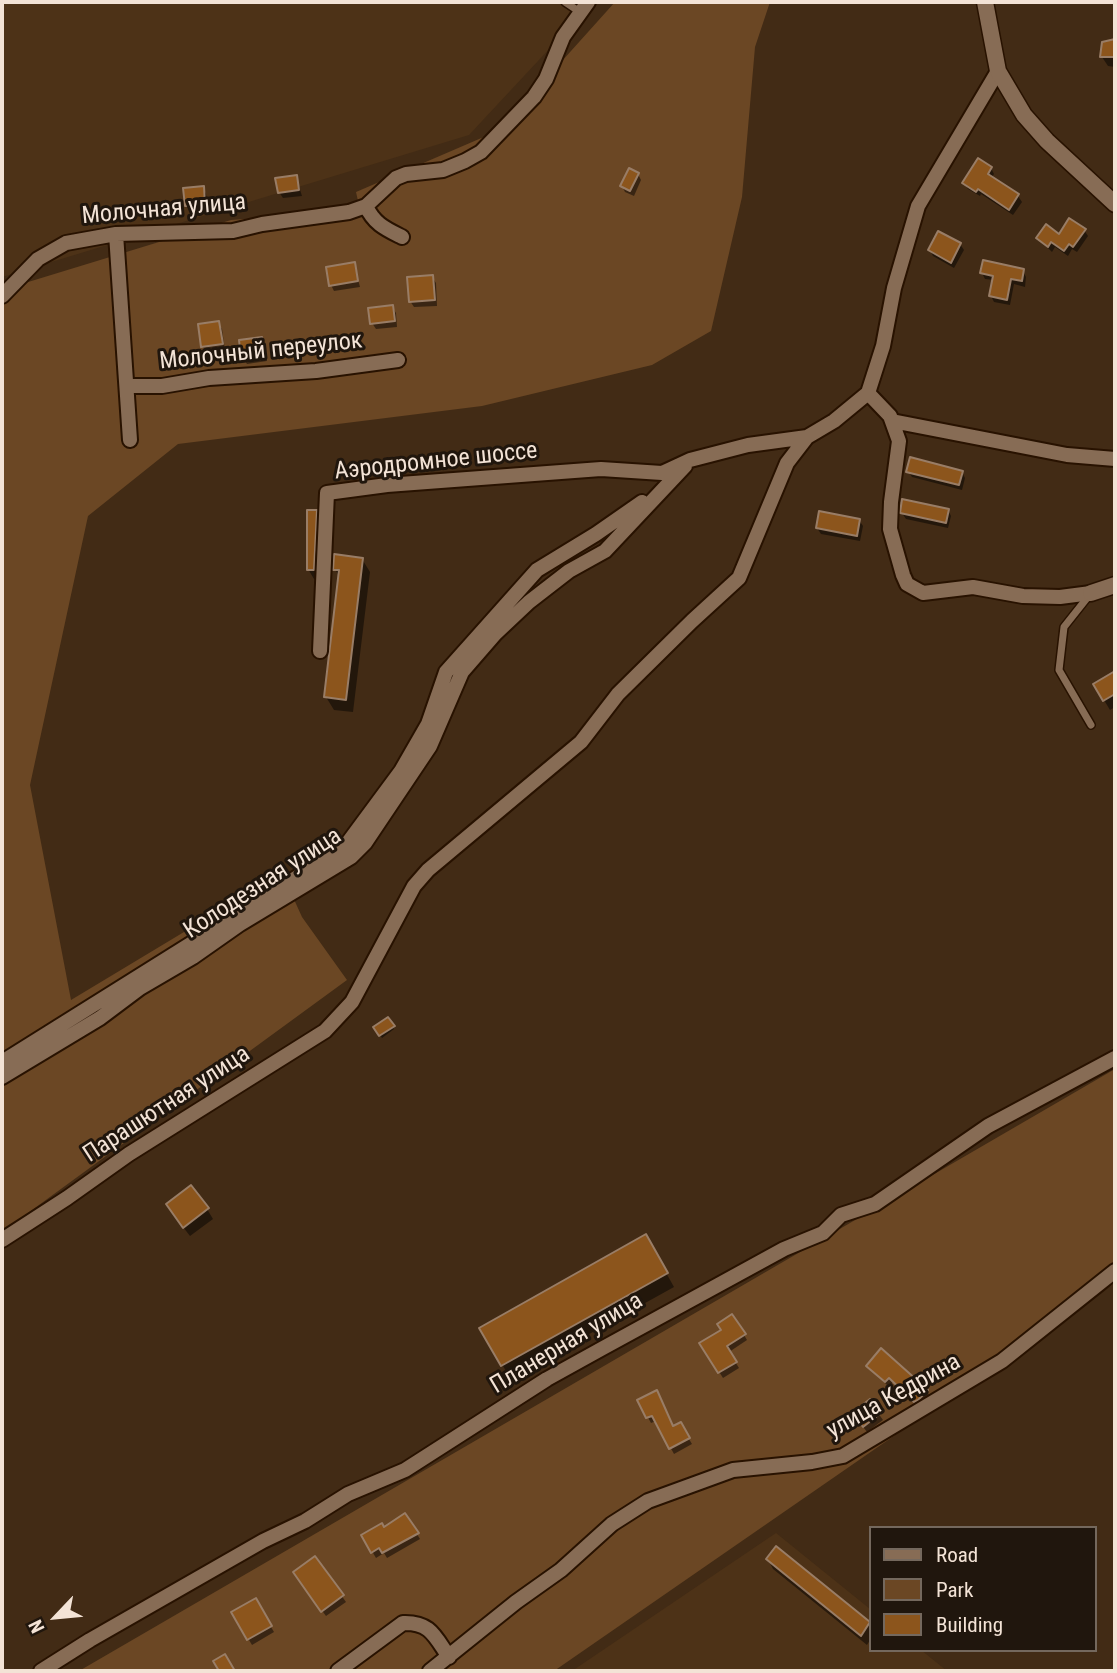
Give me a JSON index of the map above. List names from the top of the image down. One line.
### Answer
{"streets":{"street":["Молочная улица","Молочный переулок","Аэродромное шоссе","Колодезная улица","Парашютная улица","Планерная улица","улица Кедрина"]},"crossings":[["Молочная улица","Молочный переулок"],["Аэродромное шоссе","Колодезная улица"],["Аэродромное шоссе","Парашютная улица"]],"legend":["Road","Park","Building"],"north":"bottom left"}
